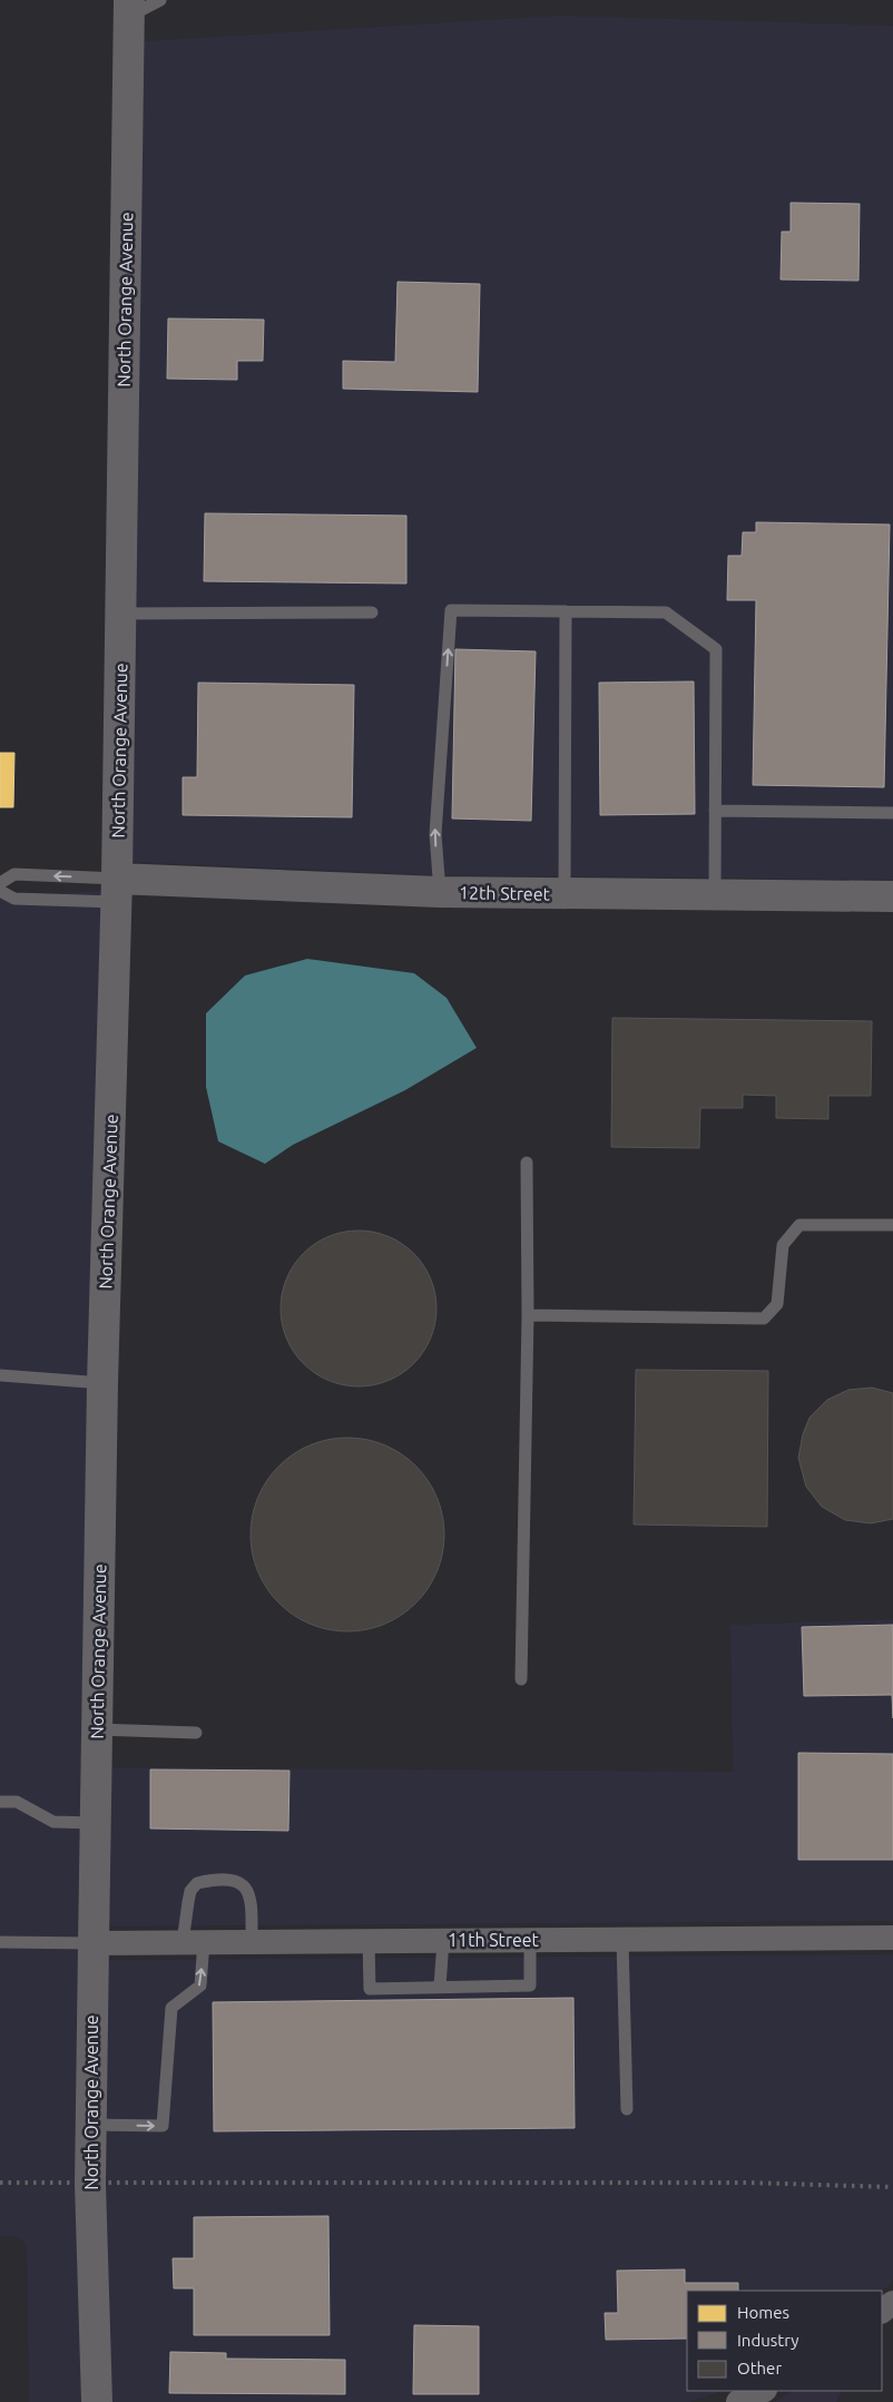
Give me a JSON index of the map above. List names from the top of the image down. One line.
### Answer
{"streets":{"street":["North Orange Avenue","12th Street","11th Street"]},"crossings":[["North Orange Avenue","12th Street"],["North Orange Avenue","11th Street"]],"legend":["Homes","Industry","Other"]}
